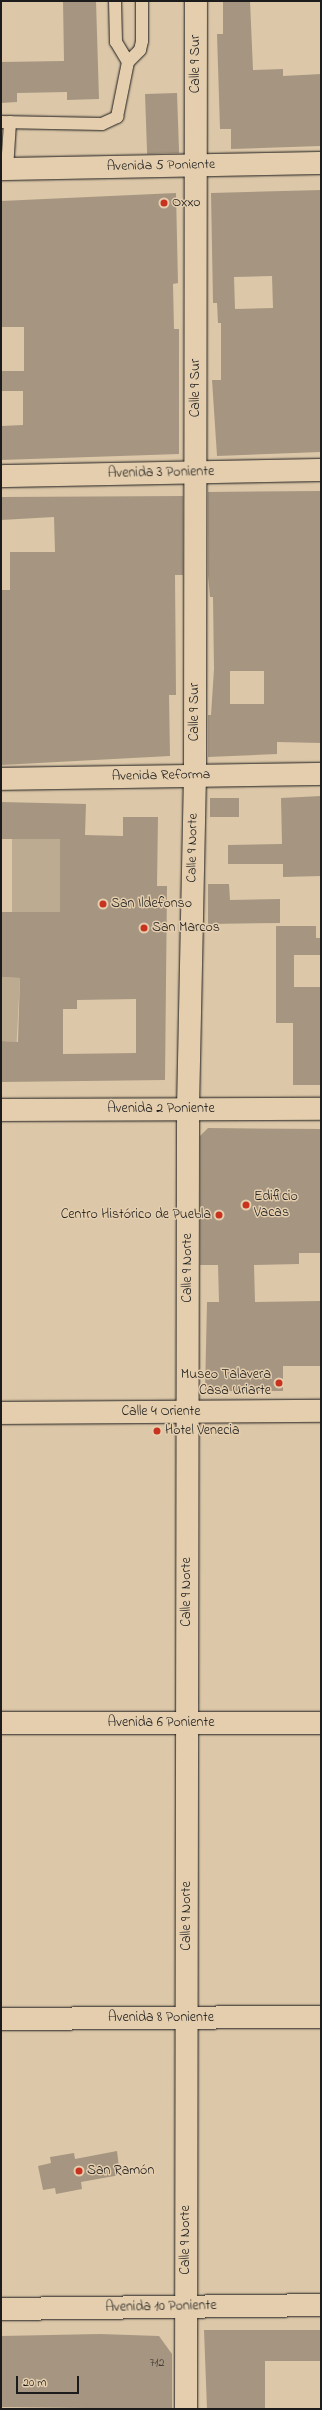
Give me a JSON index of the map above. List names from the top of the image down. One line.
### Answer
{"streets":{"street":["Calle 9 Sur","Avenida 5 Poniente","Avenida 3 Poniente","Avenida Reforma","Calle 9 Norte","Avenida 2 Poniente","Calle 4 Oriente","Avenida 6 Poniente","Avenida 8 Poniente","Avenida 10 Poniente"]},"crossings":[["Calle 9 Sur","Avenida 5 Poniente"],["Calle 9 Sur","Avenida 3 Poniente"],["Calle 9 Sur","Avenida Reforma"],["Calle 9 Sur","Calle 9 Norte"],["Avenida Reforma","Calle 9 Norte"],["Calle 9 Norte","Avenida 2 Poniente"],["Calle 9 Norte","Calle 4 Oriente"],["Calle 9 Norte","Avenida 6 Poniente"],["Calle 9 Norte","Avenida 8 Poniente"],["Calle 9 Norte","Avenida 10 Poniente"]],"places":["Oxxo","San Ildefonso","San Marcos","Edificio Vacas","Centro Histórico de Puebla","Museo Talavera Casa Uriarte","Hotel Venecia","San Ramón"],"house_numbers":["712"],"scale_bar":"20 m"}
